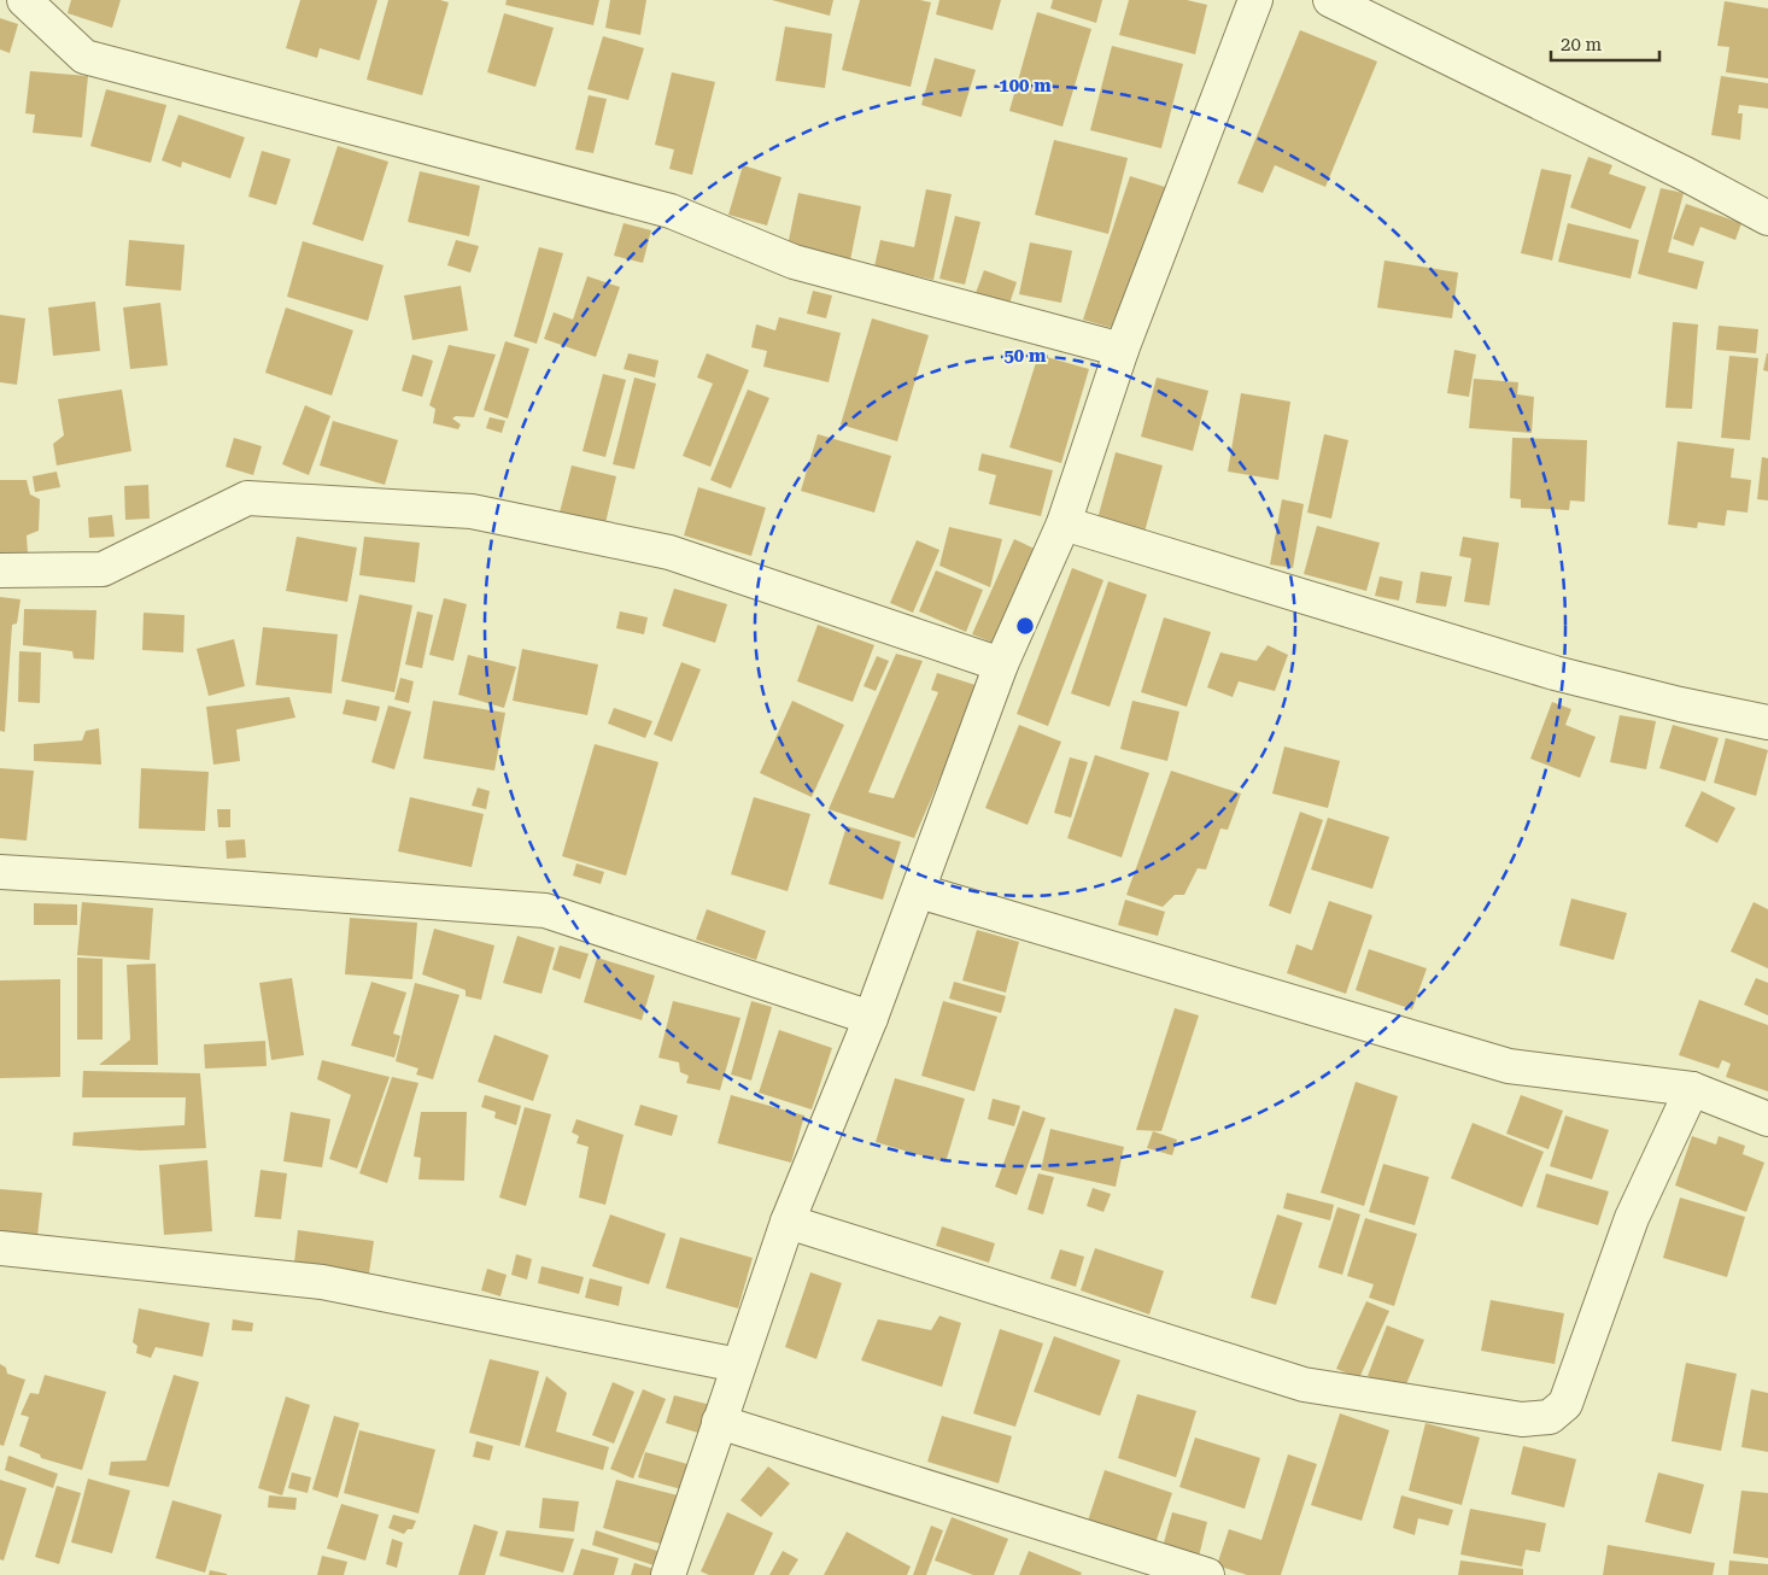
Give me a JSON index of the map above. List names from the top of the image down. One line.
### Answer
{"scale_bar":"20 m","rings":["100 m","50 m"]}
